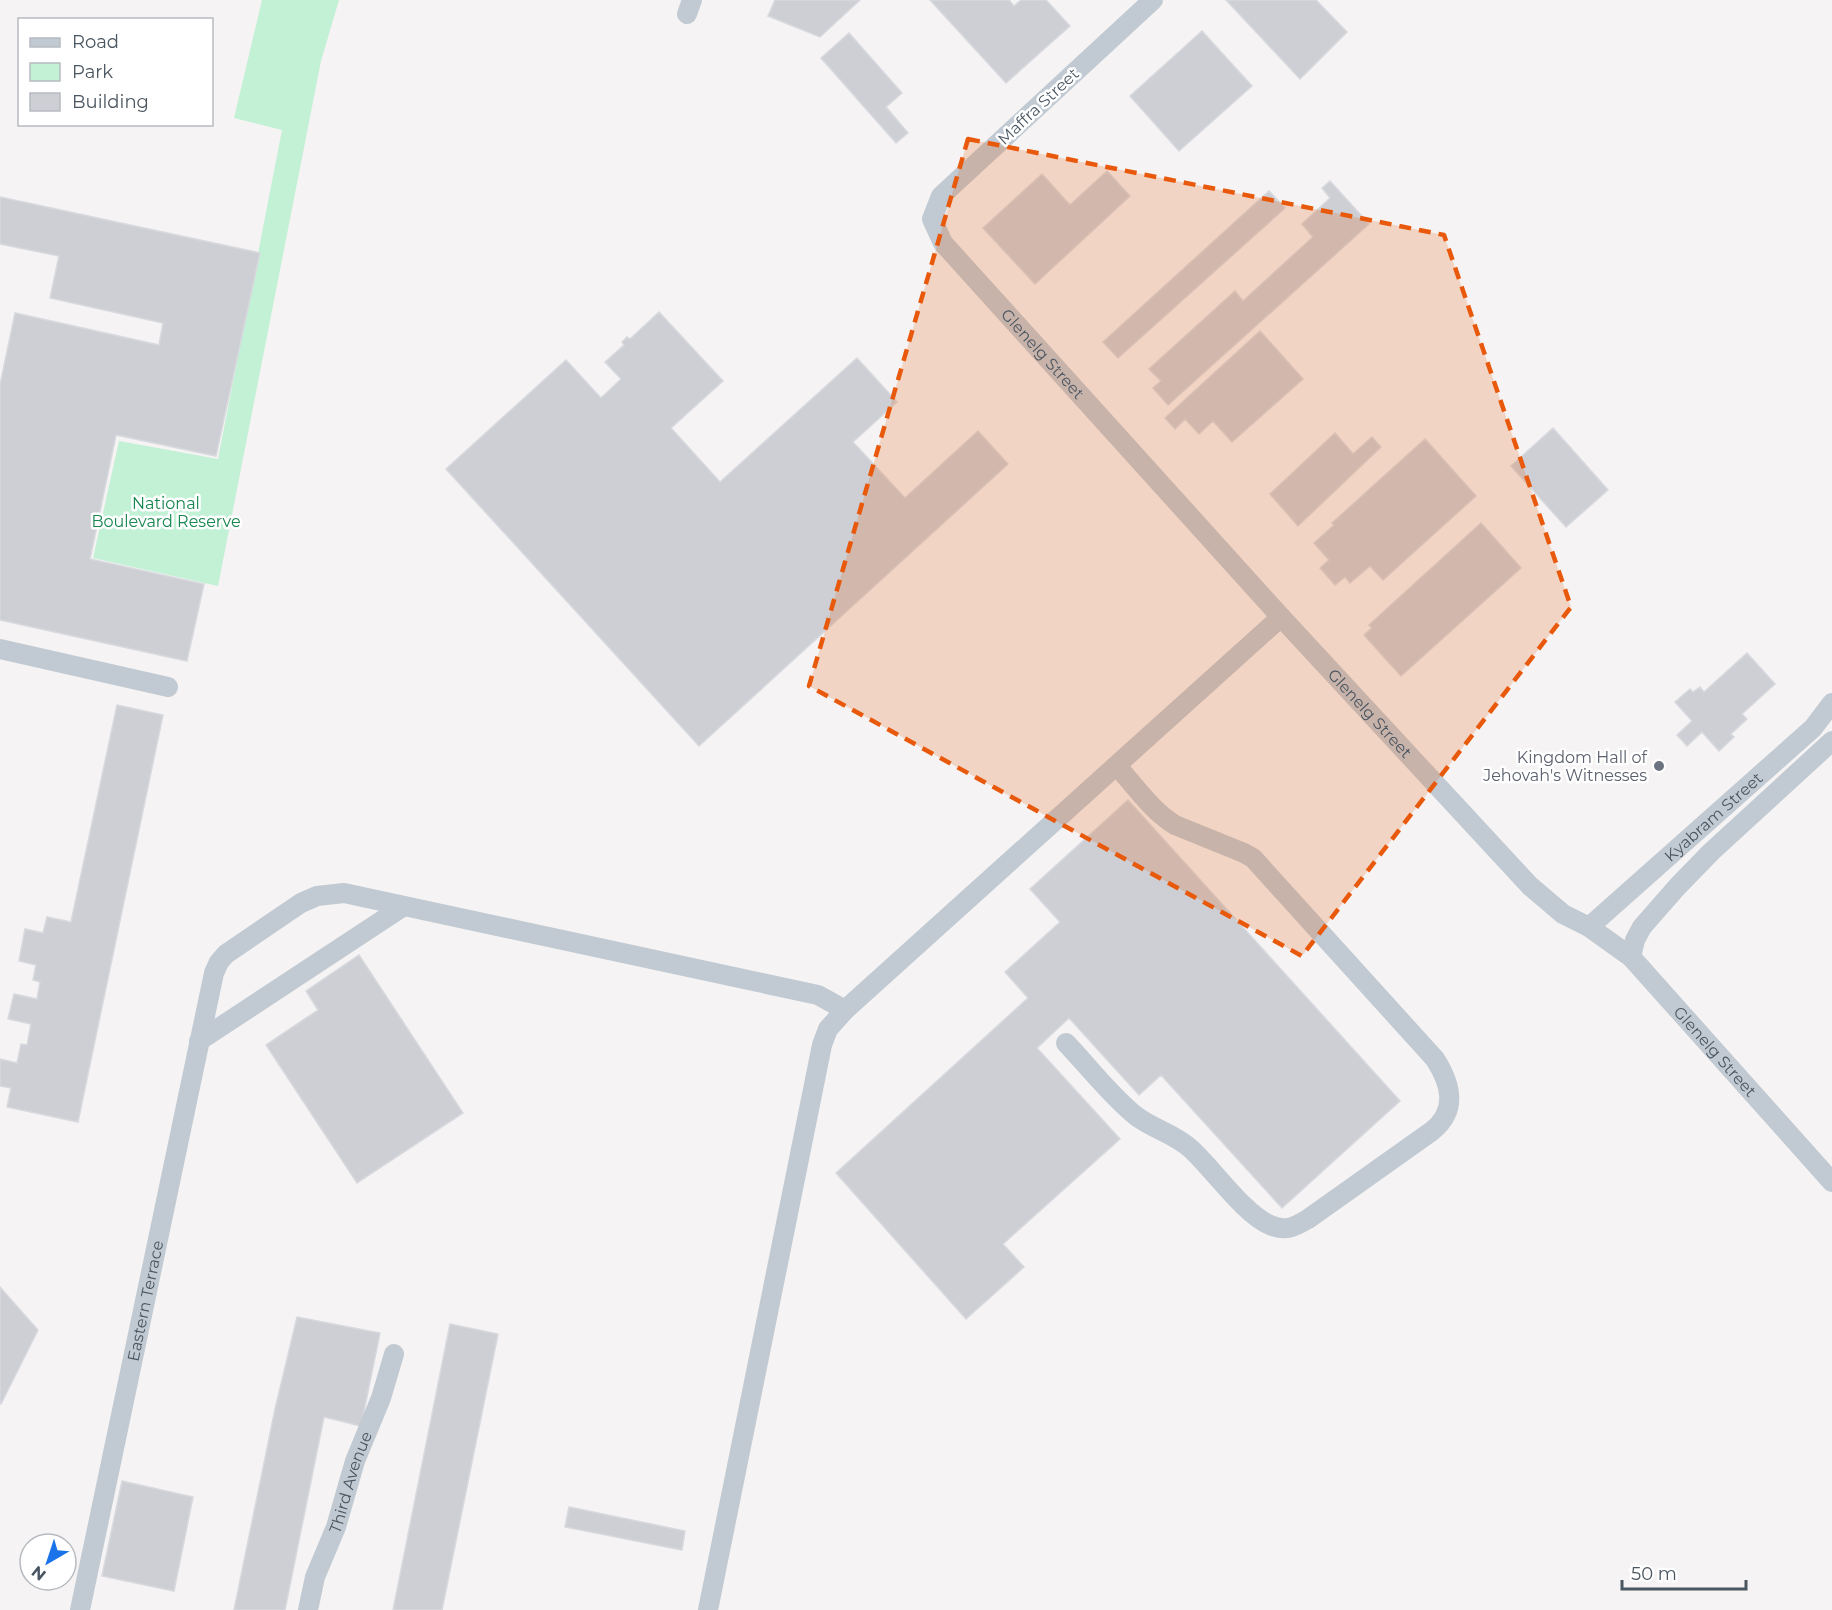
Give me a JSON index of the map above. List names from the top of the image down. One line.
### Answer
{"streets":{"street":["Maffra Street","Glenelg Street","Kyabram Street","Eastern Terrace","Third Avenue"]},"crossings":[["Maffra Street","Glenelg Street"],["Glenelg Street","Kyabram Street"]],"parks":["National Boulevard Reserve"],"places":["Kingdom Hall of Jehovah's Witnesses"],"legend":["Road","Park","Building"],"scale_bar":"50 m","north":"bottom left"}
